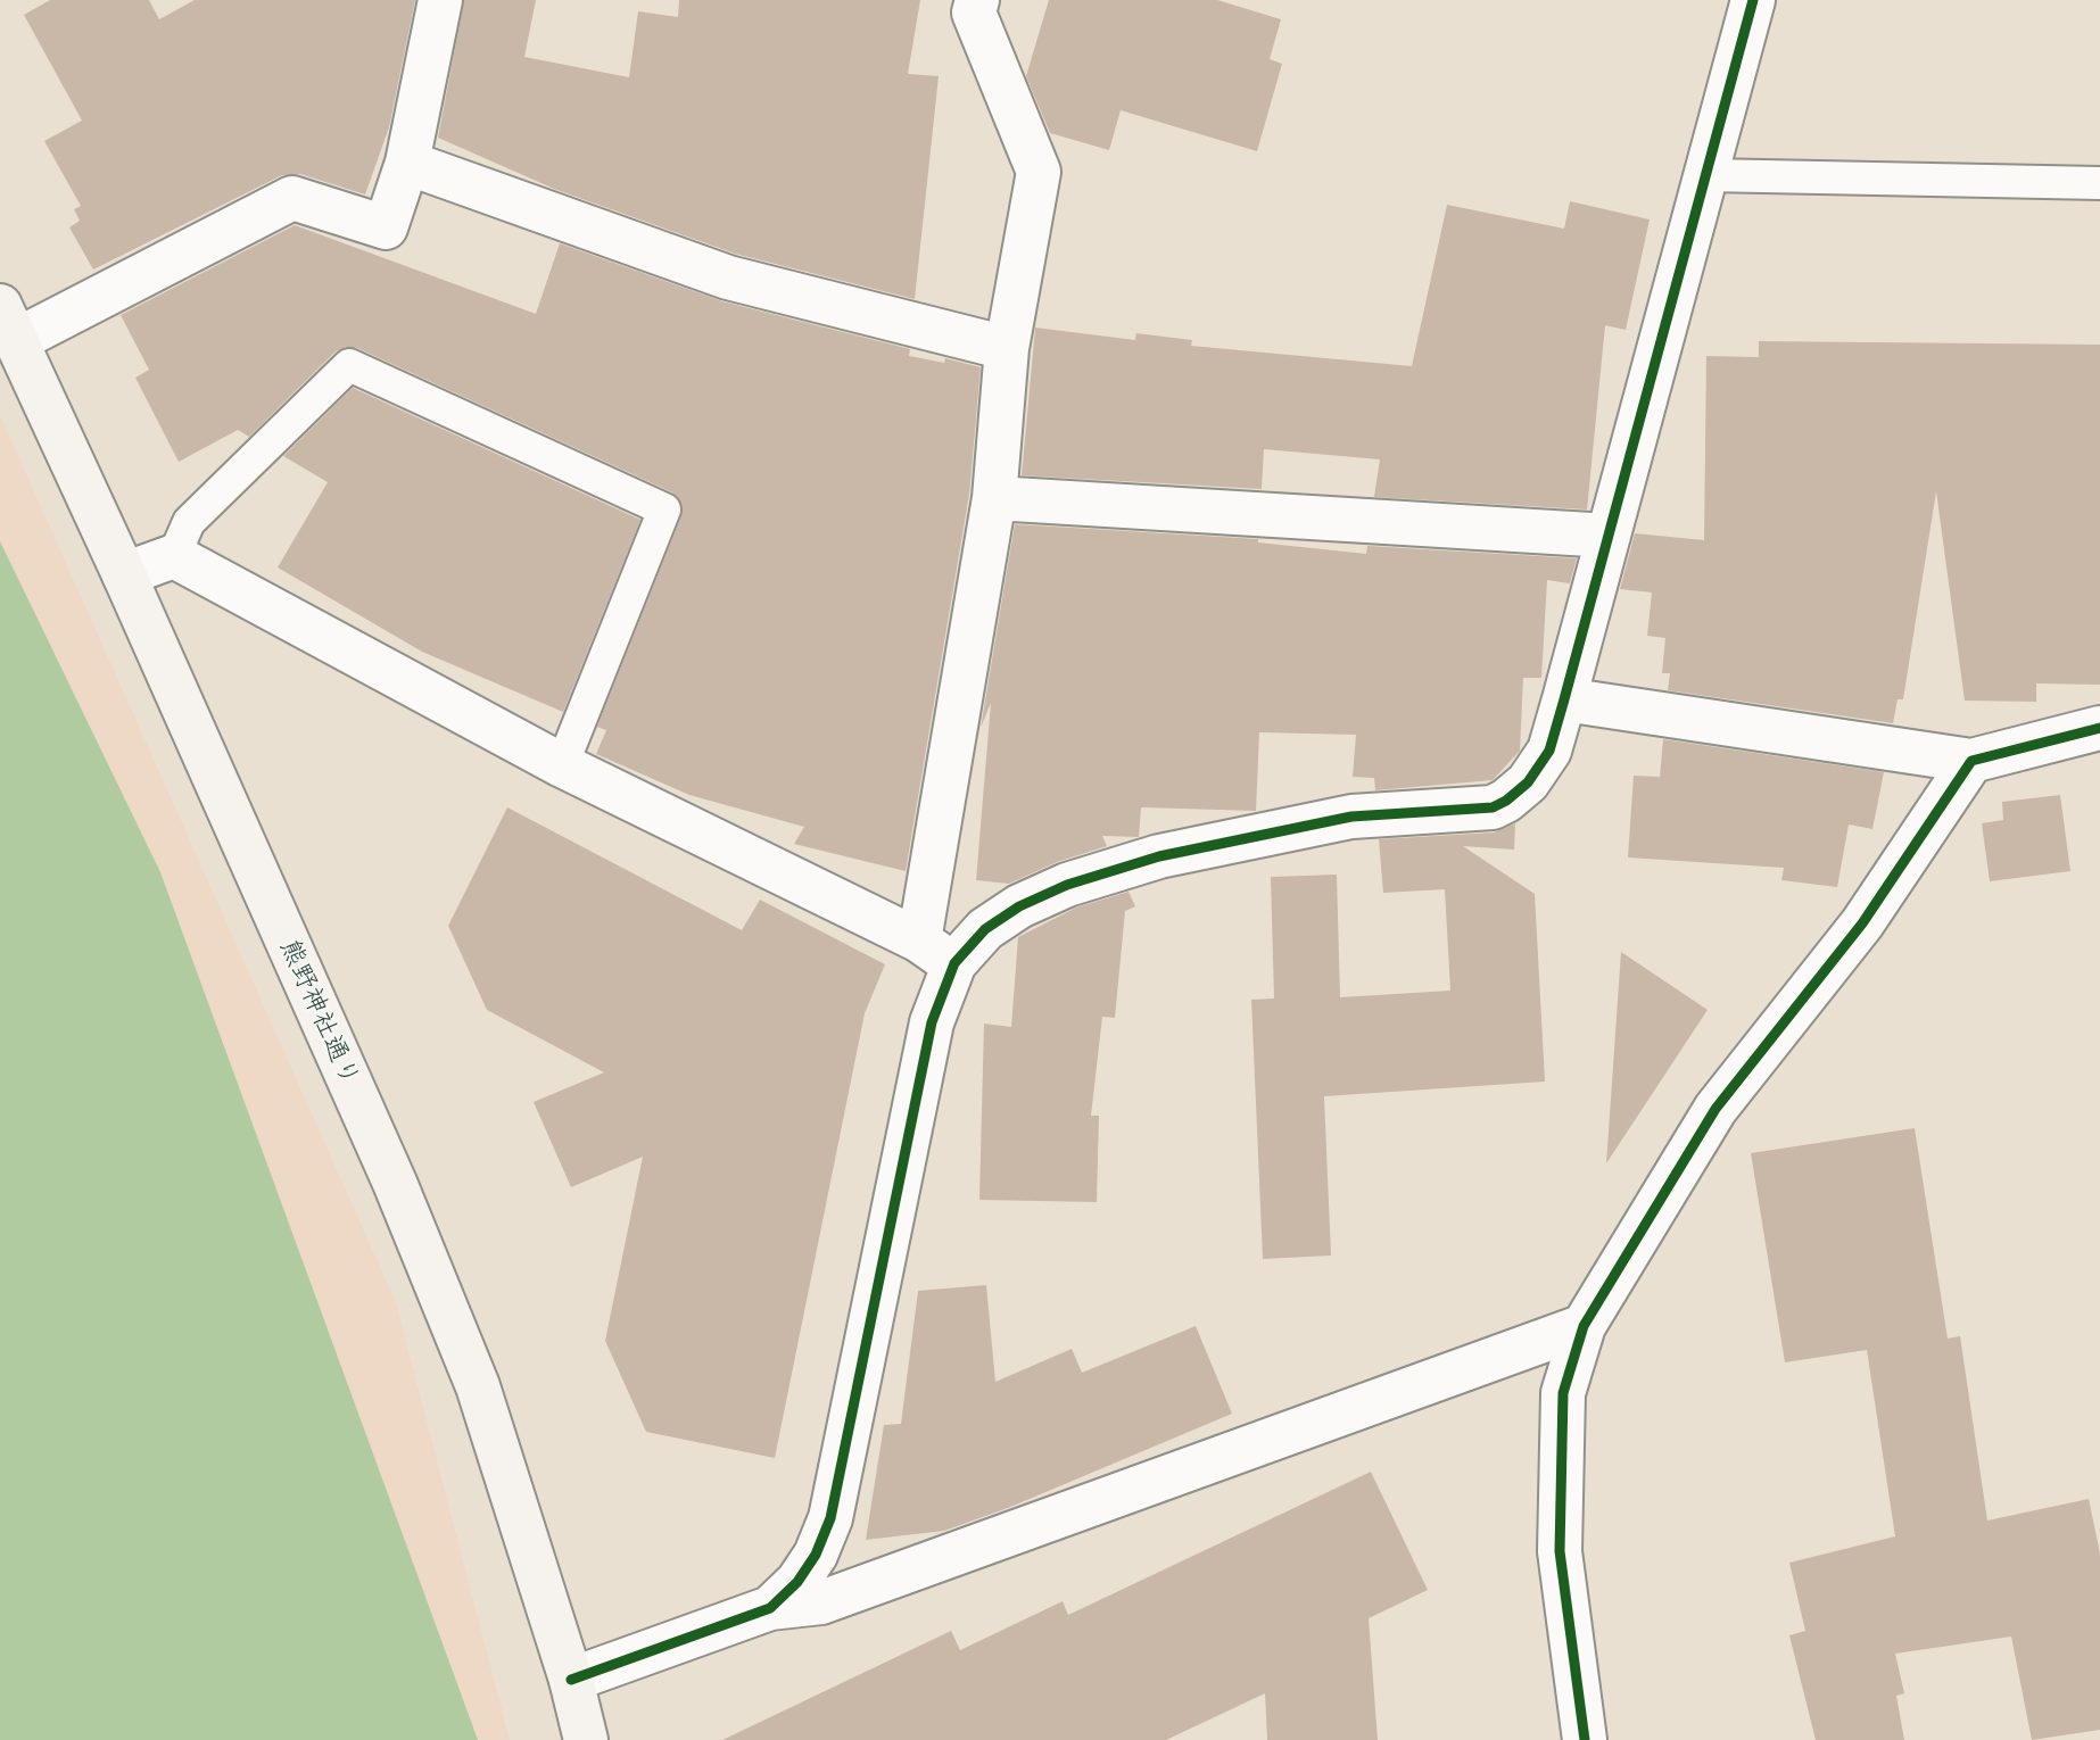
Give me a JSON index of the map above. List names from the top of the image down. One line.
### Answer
{"streets":{"main road":["熊野神社通り"]}}
